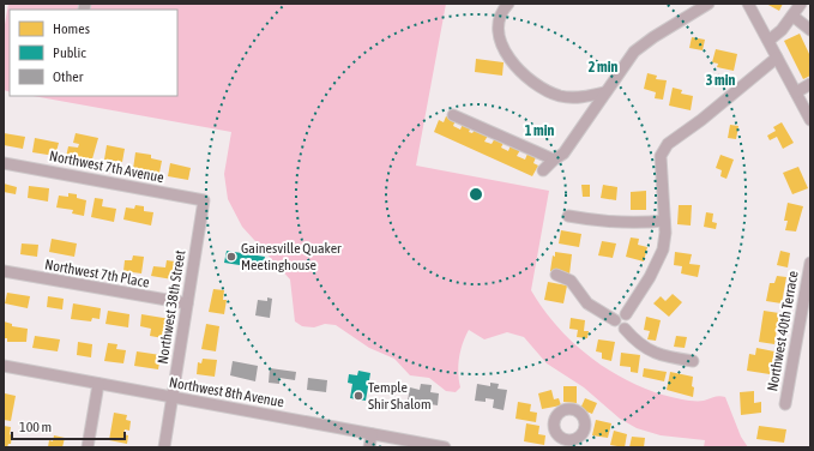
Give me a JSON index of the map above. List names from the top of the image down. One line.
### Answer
{"streets":{"street":["Northwest 7th Avenue","Northwest 7th Place","Northwest 38th Street","Northwest 40th Terrace","Northwest 8th Avenue"]},"crossings":[["Northwest 7th Avenue","Northwest 38th Street"],["Northwest 7th Place","Northwest 38th Street"],["Northwest 38th Street","Northwest 8th Avenue"]],"places":["Gainesville Quaker Meetinghouse","Temple Shir Shalom"],"legend":["Homes","Public","Other"],"scale_bar":"100 m","rings":["2 min","3 min","1 min"]}
